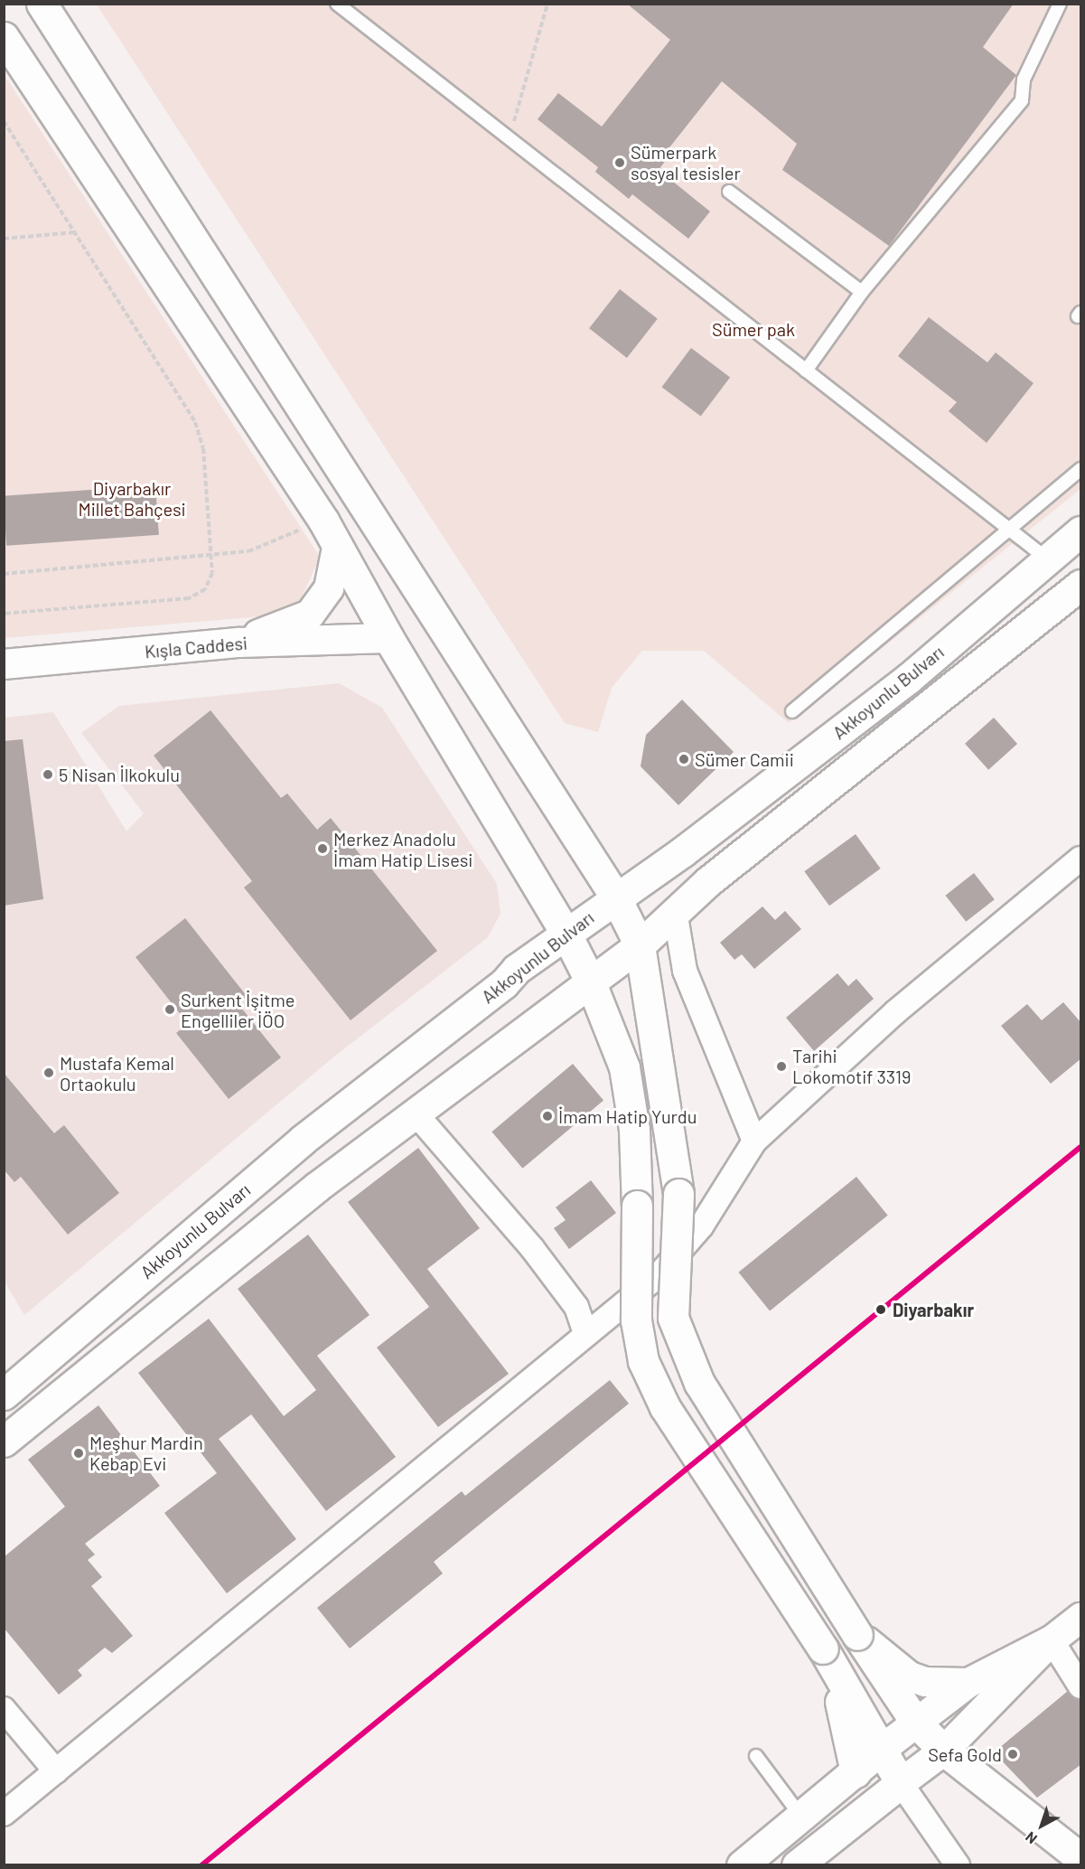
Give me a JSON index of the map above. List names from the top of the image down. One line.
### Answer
{"streets":{"main road":["Akkoyunlu Bulvarı"],"street":["Kışla Caddesi"]},"parks":["Sümer pak","Diyarbakır Millet Bahçesi"],"places":["Sümerpark sosyal tesisler","Sümer Camii","5 Nisan İlkokulu","Merkez Anadolu İmam Hatip Lisesi","Surkent İşitme Engelliler İÖO","Tarihi Lokomotif 3319","Mustafa Kemal Ortaokulu","İmam Hatip Yurdu","Diyarbakır","Meşhur Mardin Kebap Evi","Sefa Gold"],"north":"bottom left"}
